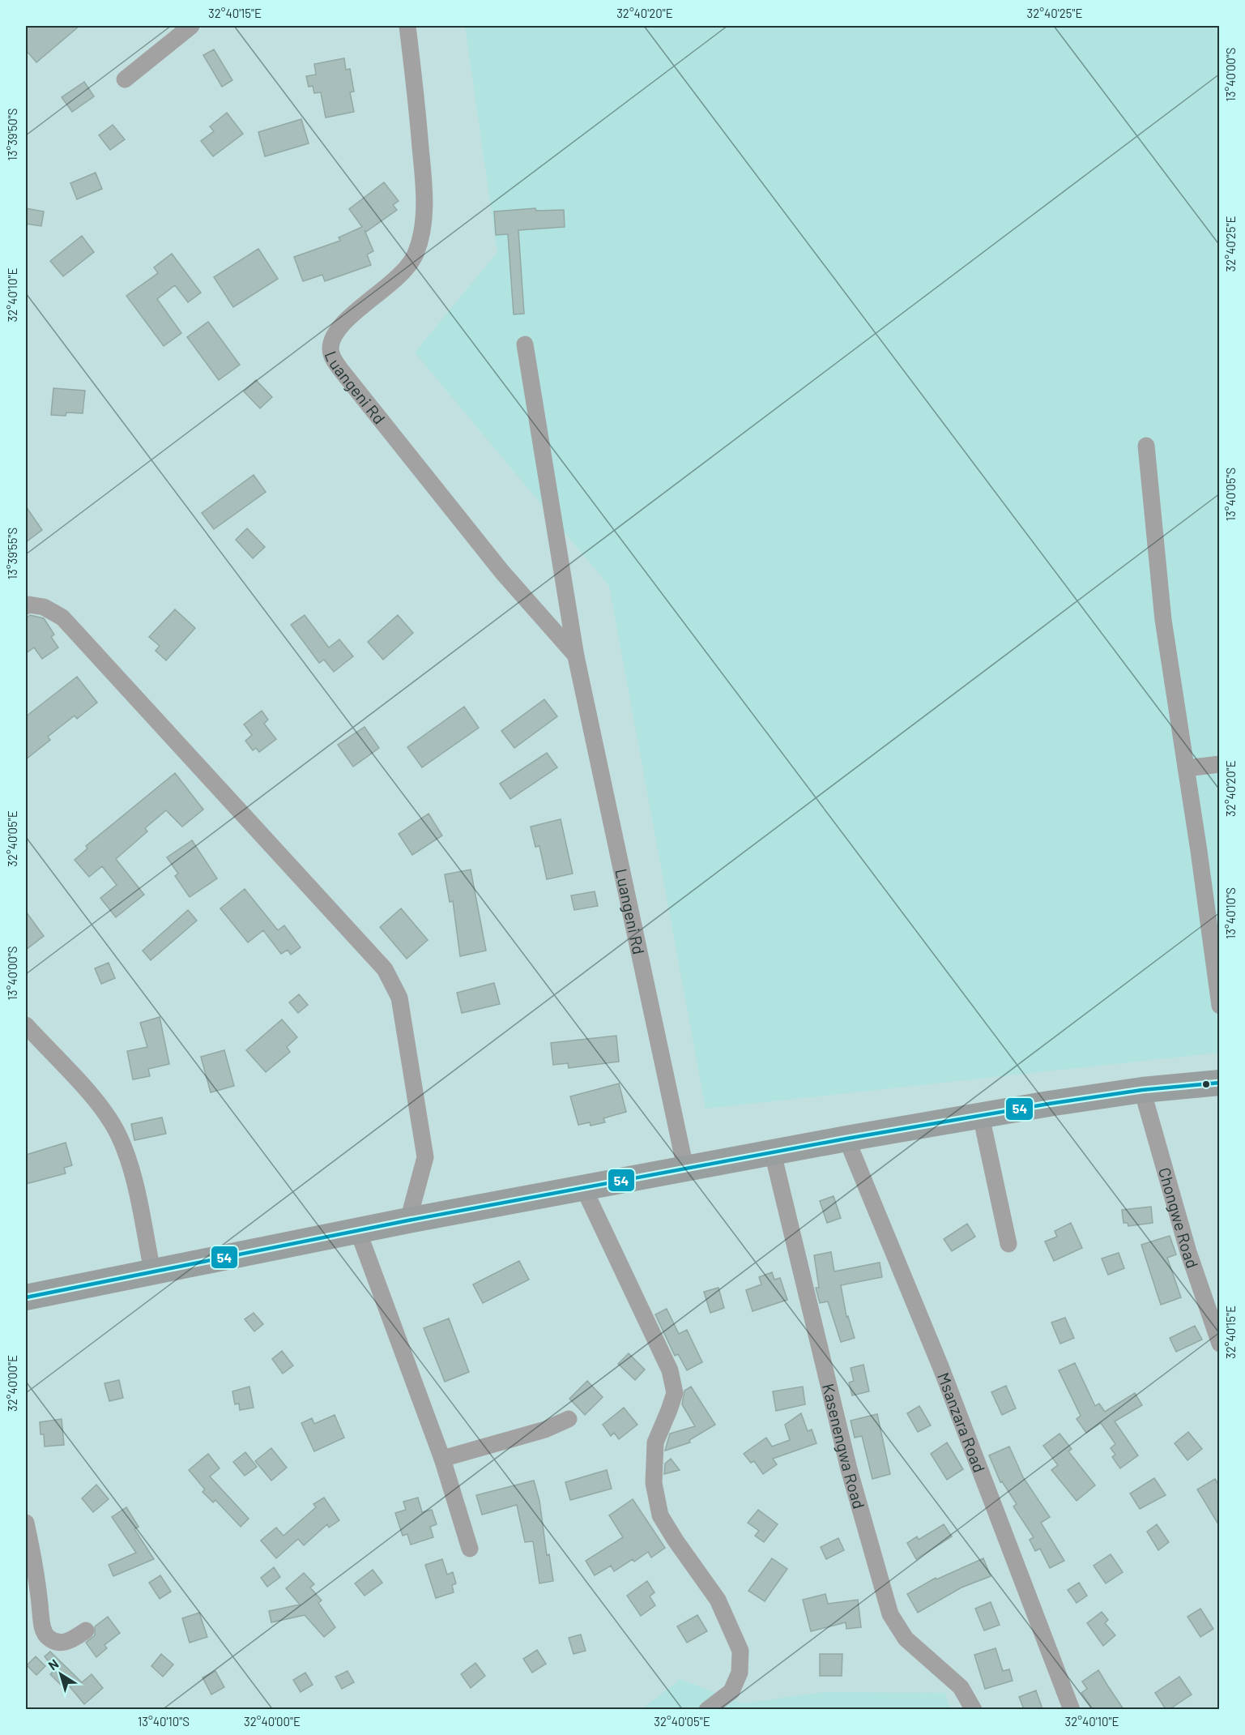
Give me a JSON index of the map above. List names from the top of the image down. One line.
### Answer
{"streets":{"street":["Luangeni Rd","Chongwe Road","Msanzara Road","Kasenengwa Road"]},"lines":["transit line 54"],"north":"top left","coordinates":["32°40'15\"E","32°40'20\"E","32°40'25\"E","13°40'00\"S","13°39'50\"S","32°40'10\"E","13°40'05\"S","13°39'55\"S","32°40'05\"E","13°40'10\"S","32°40'00\"E"]}
